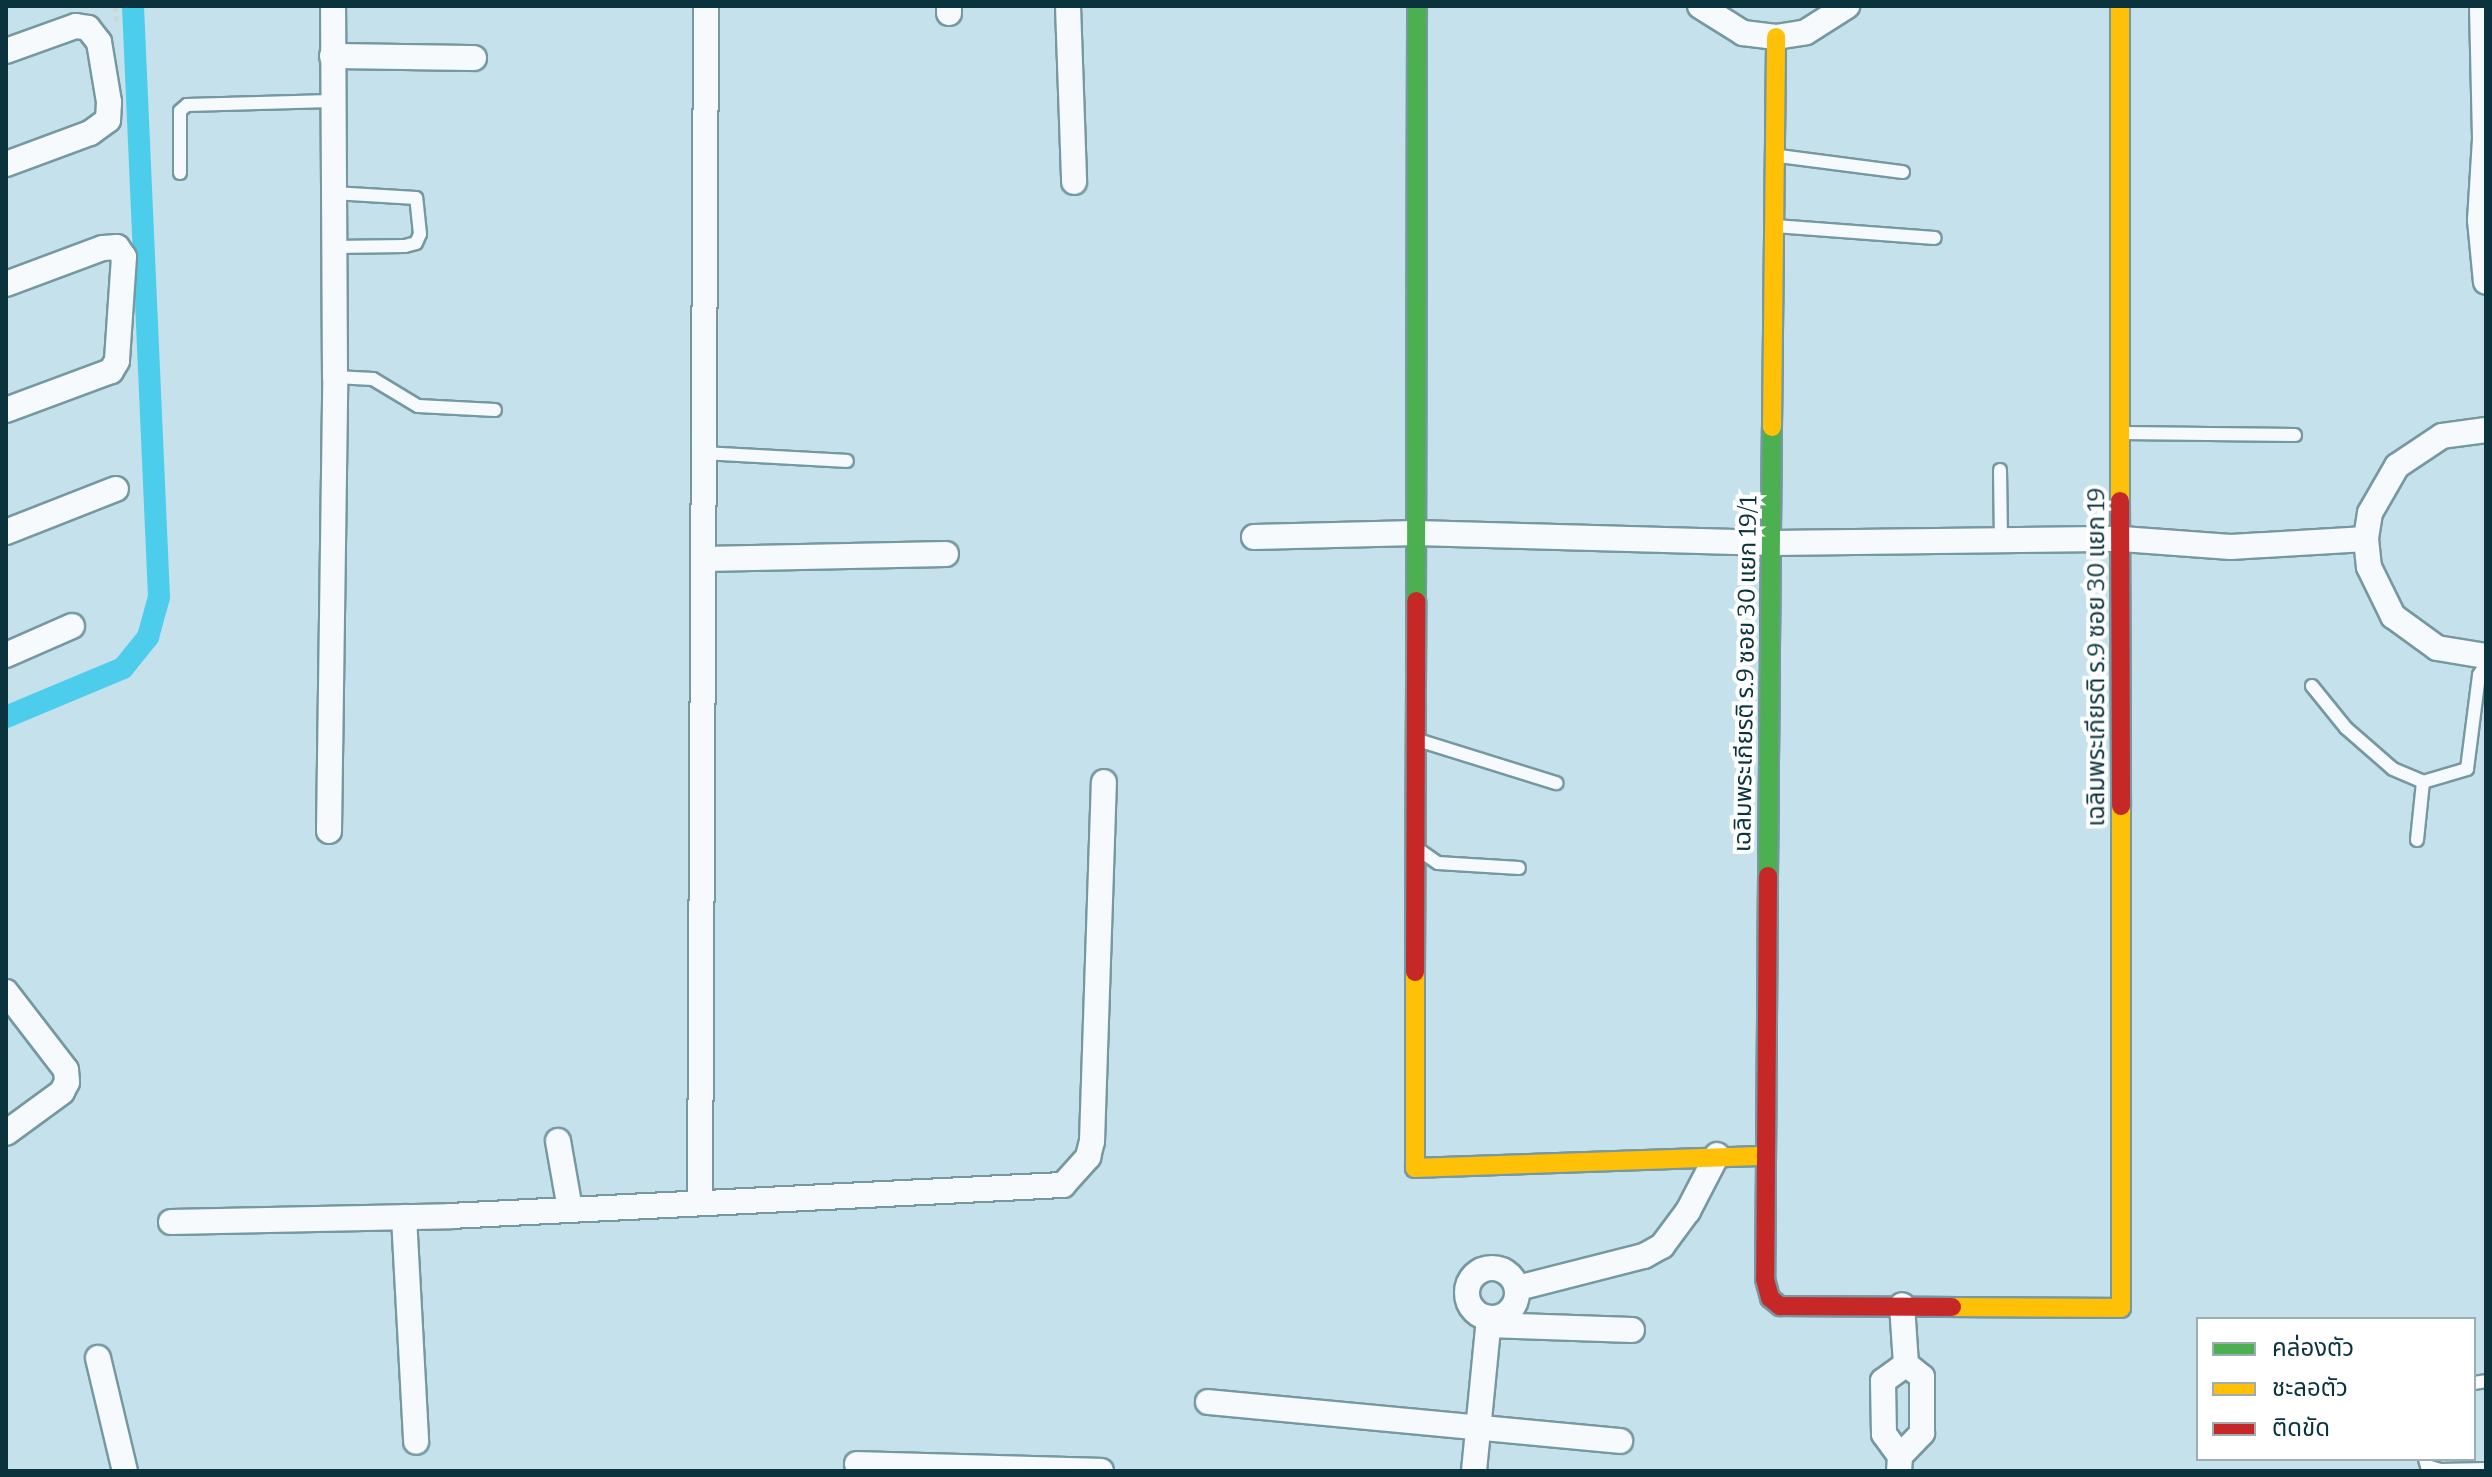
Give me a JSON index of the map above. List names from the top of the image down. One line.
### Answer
{"streets":{"street":["เฉลิมพระเกียรติ ร.9 ซอย 30 แยก 19","เฉลิมพระเกียรติ ร.9 ซอย 30 แยก 19/1"]},"crossings":[["เฉลิมพระเกียรติ ร.9 ซอย 30 แยก 19","เฉลิมพระเกียรติ ร.9 ซอย 30 แยก 19/1"]],"legend":["คล่องตัว","ชะลอตัว","ติดขัด"]}
